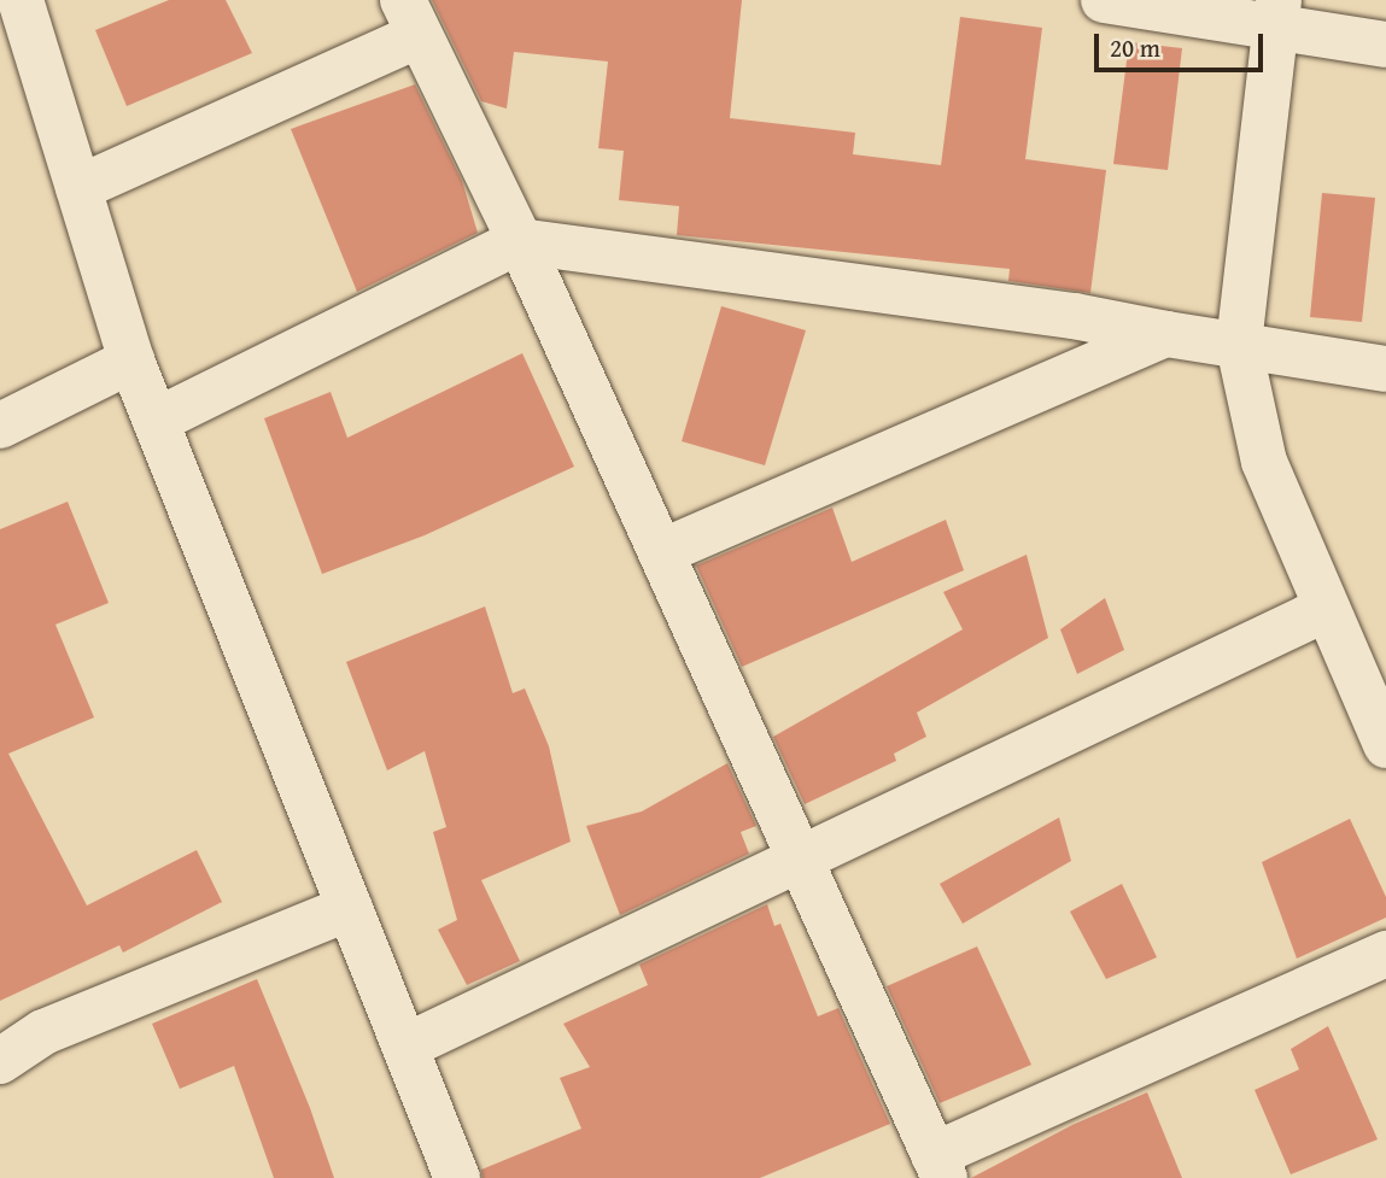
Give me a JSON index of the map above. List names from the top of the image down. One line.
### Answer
{"scale_bar":"20 m"}
